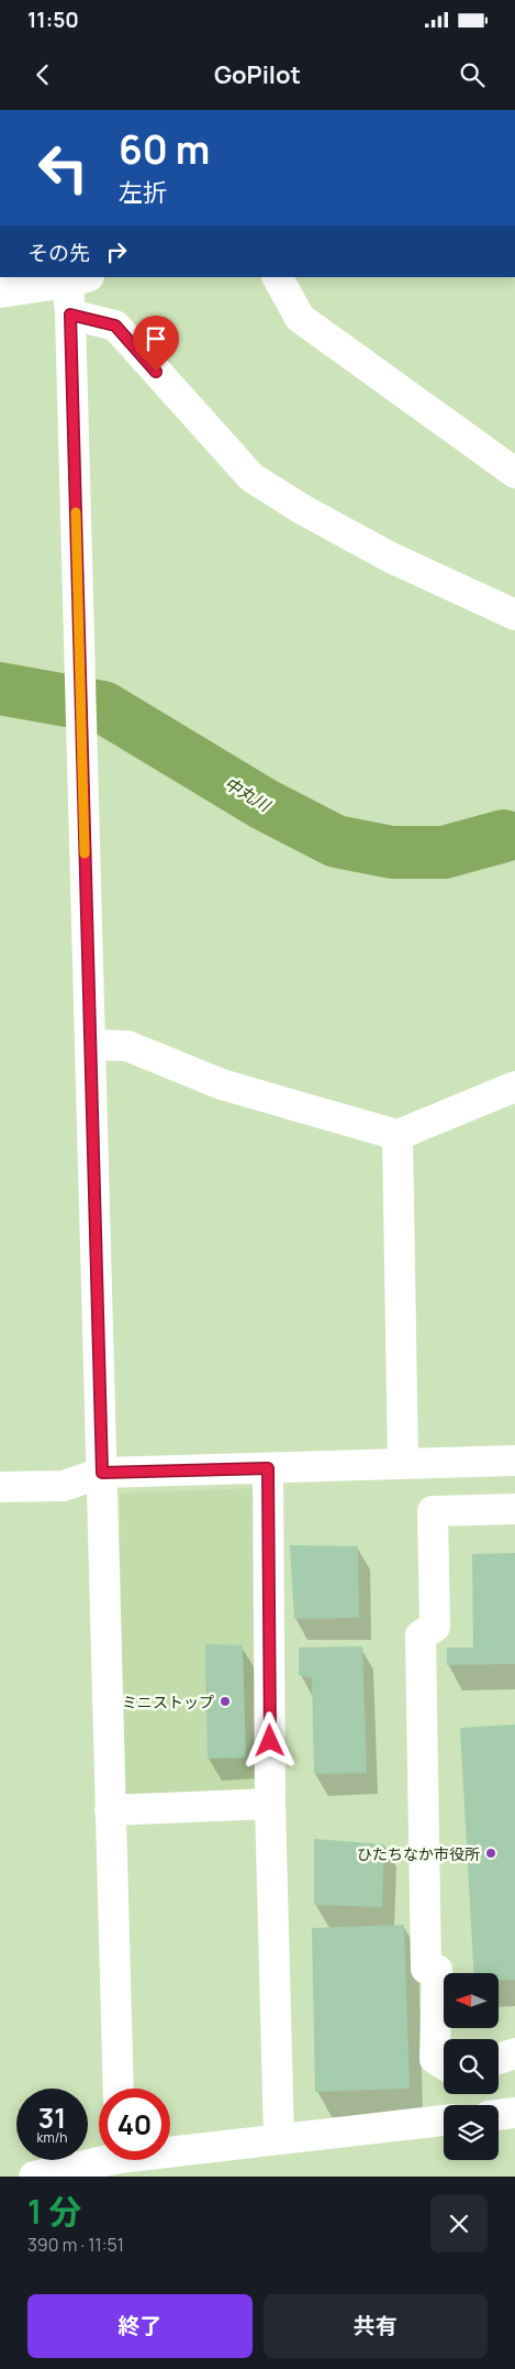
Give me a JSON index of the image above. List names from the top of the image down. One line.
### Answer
{"water":["中丸川"],"places":["ミニストップ","ひたちなか市役所"],"north":"left","page":{"status":"11:50","header":"GoPilot","turn":["60 m","左折"],"then":"その先","speed":"31 km/h","limit":"40","heading":["1 分","390 m · 11:51"],"buttons":["終了","共有"]}}
